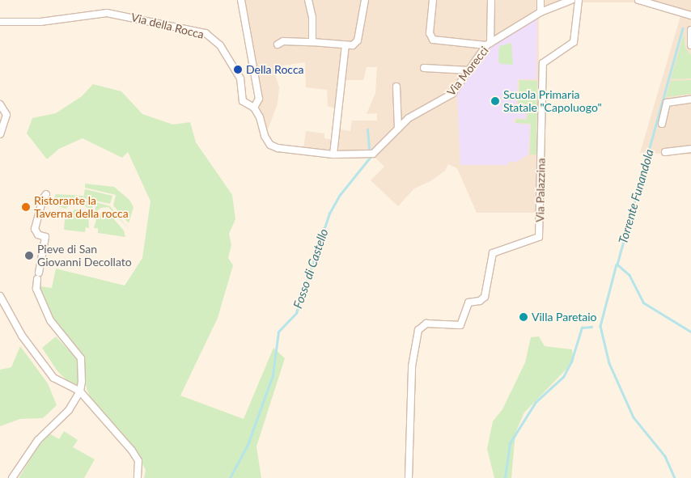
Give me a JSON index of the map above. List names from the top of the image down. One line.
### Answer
{"streets":{"street":["Via della Rocca","Via Morecci","Via Palazzina"]},"crossings":[["Via della Rocca","Via Morecci"]],"water":["Torrente Funandola","Fosso di Castello"],"places":["Della Rocca","Scuola Primaria Statale \"Capoluogo\"","Ristorante la Taverna della rocca","Pieve di San Giovanni Decollato","Villa Paretaio"]}
